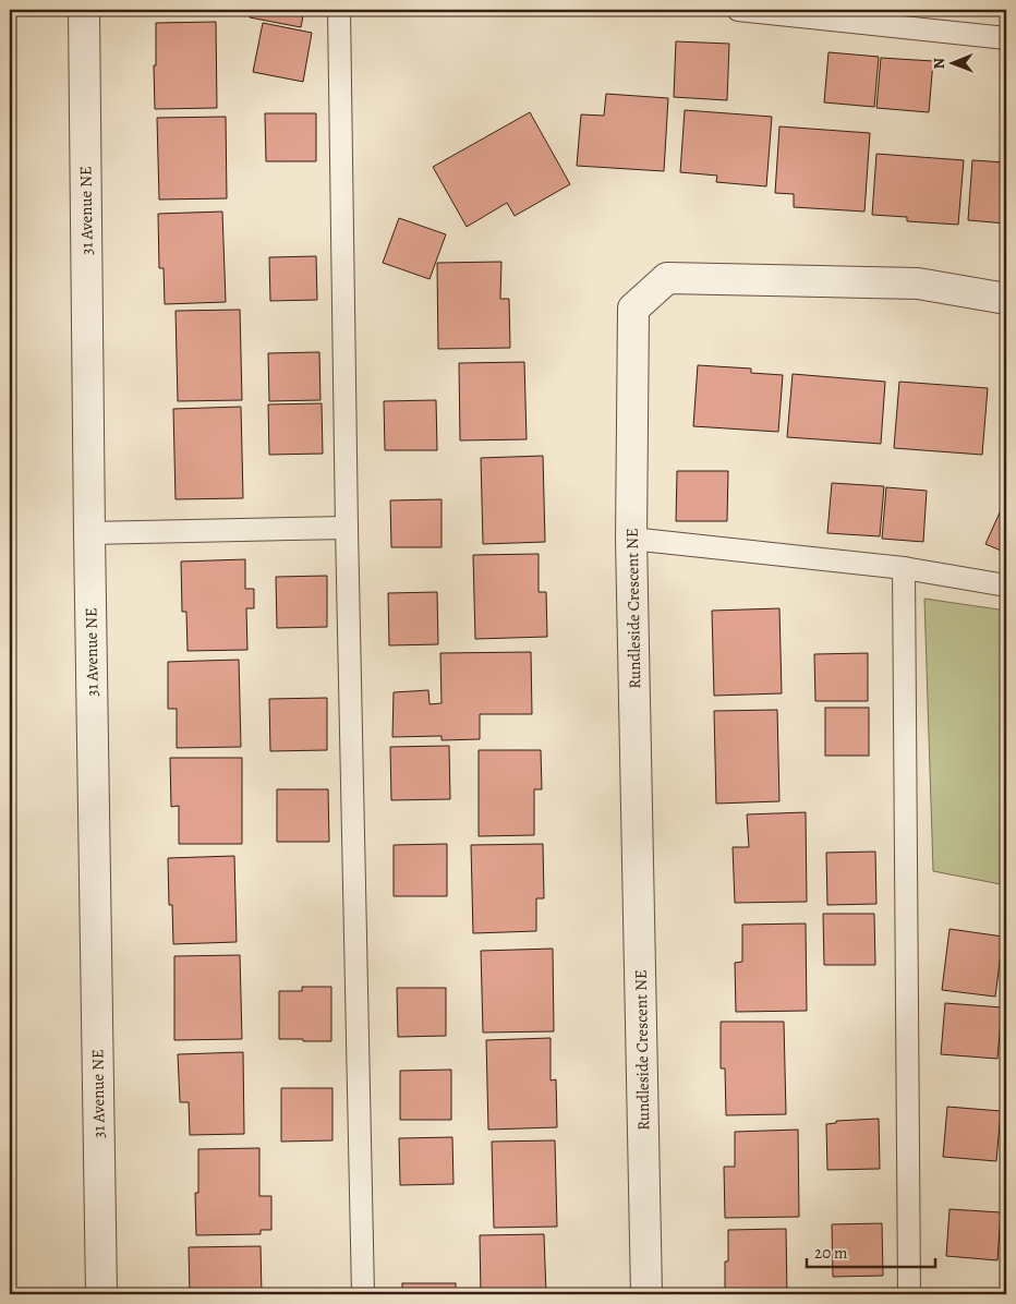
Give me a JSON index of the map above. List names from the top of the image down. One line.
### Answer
{"streets":{"street":["31 Avenue NE","Rundleside Crescent NE"]},"scale_bar":"20 m","north":"left"}
